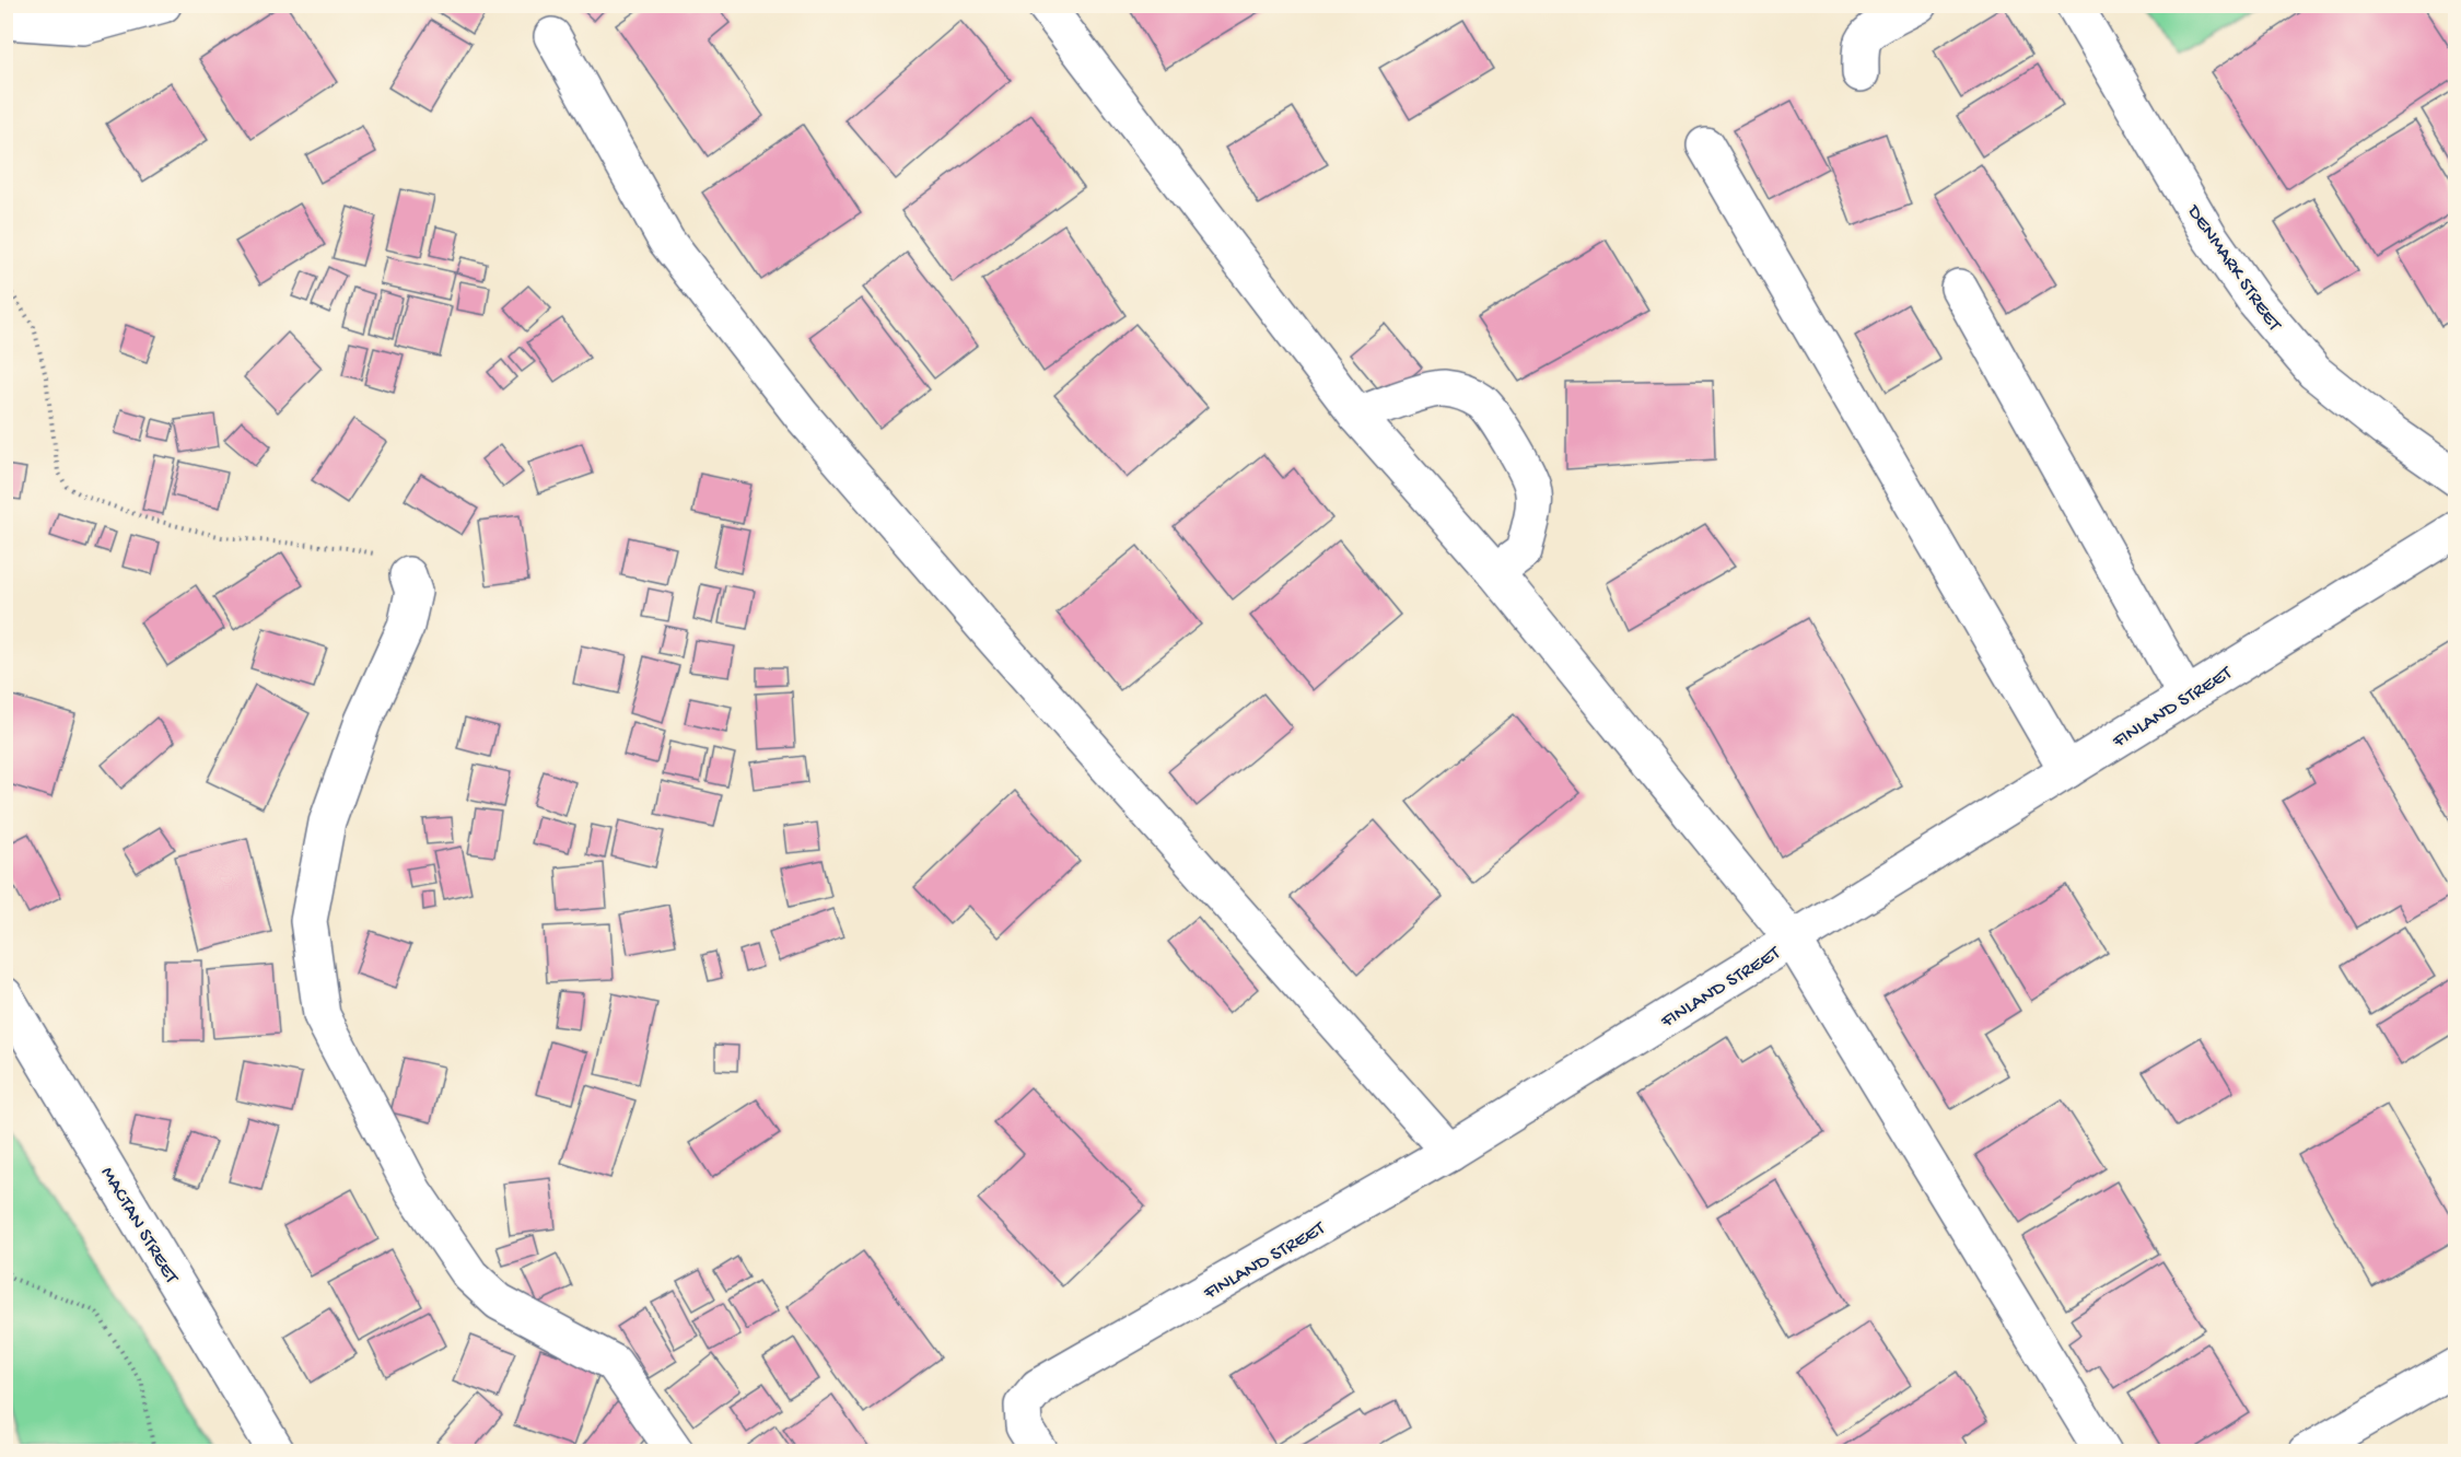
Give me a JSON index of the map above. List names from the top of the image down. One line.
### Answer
{"streets":{"street":["DENMARK STREET","FINLAND STREET","MACTAN STREET"]}}
